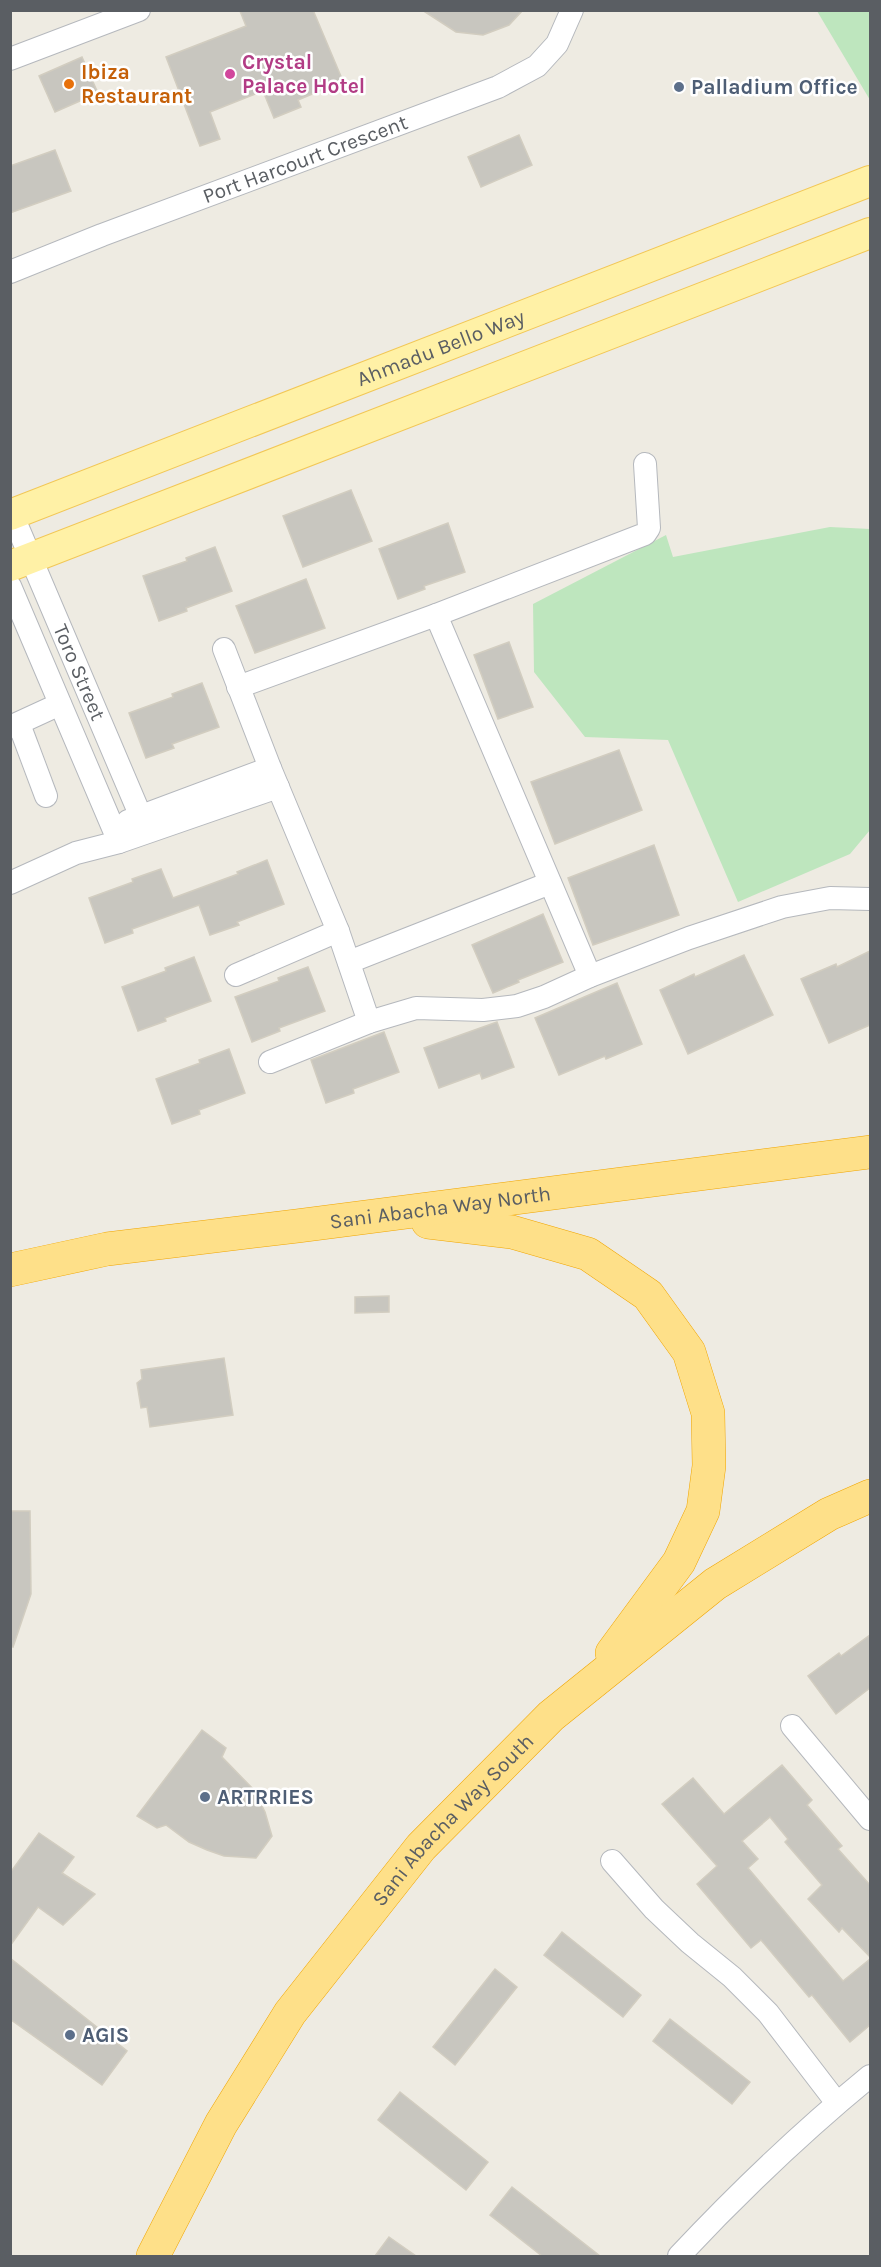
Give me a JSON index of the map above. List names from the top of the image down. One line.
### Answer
{"streets":{"highway":["Sani Abacha Way North","Sani Abacha Way South"],"main road":["Ahmadu Bello Way"],"street":["Port Harcourt Crescent","Toro Street"]},"crossings":[["Ahmadu Bello Way","Toro Street"]],"places":["Crystal Palace Hotel","Ibiza Restaurant","Palladium Office","ARTRRIES","AGIS"]}
